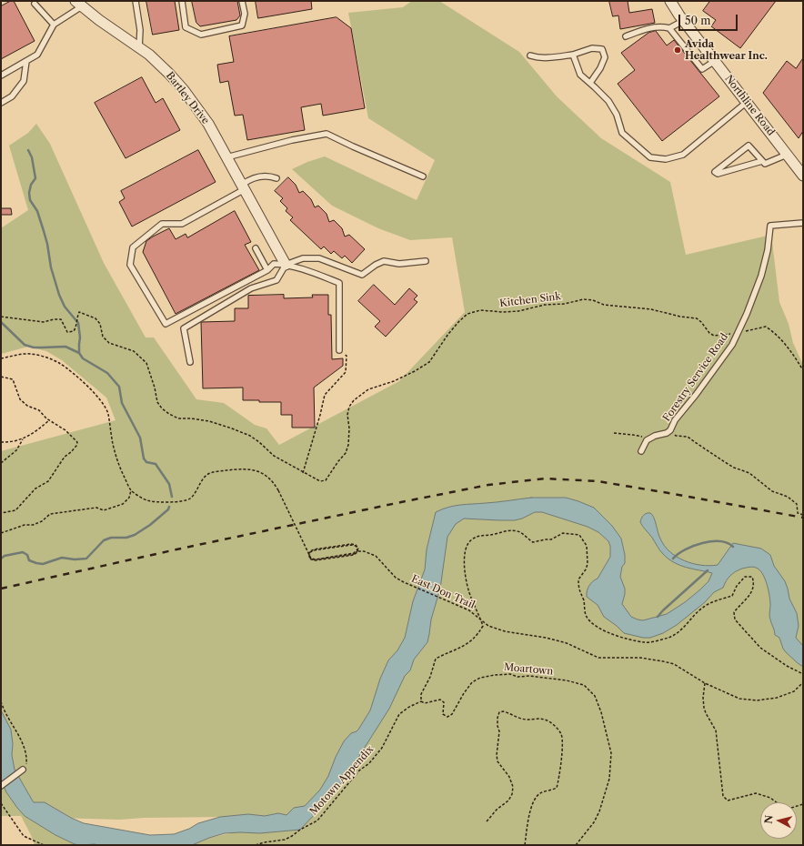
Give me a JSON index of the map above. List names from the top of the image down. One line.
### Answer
{"streets":{"street":["Bartley Drive","Northline Road"],"lane":["Forestry Service Road"],"path":["Kitchen Sink","East Don Trail","Moartown","Motown Appendix"]},"crossings":[["Kitchen Sink","Forestry Service Road"],["Moartown","Motown Appendix"]],"places":["Avida Healthwear Inc."],"scale_bar":"50 m","north":"left"}
